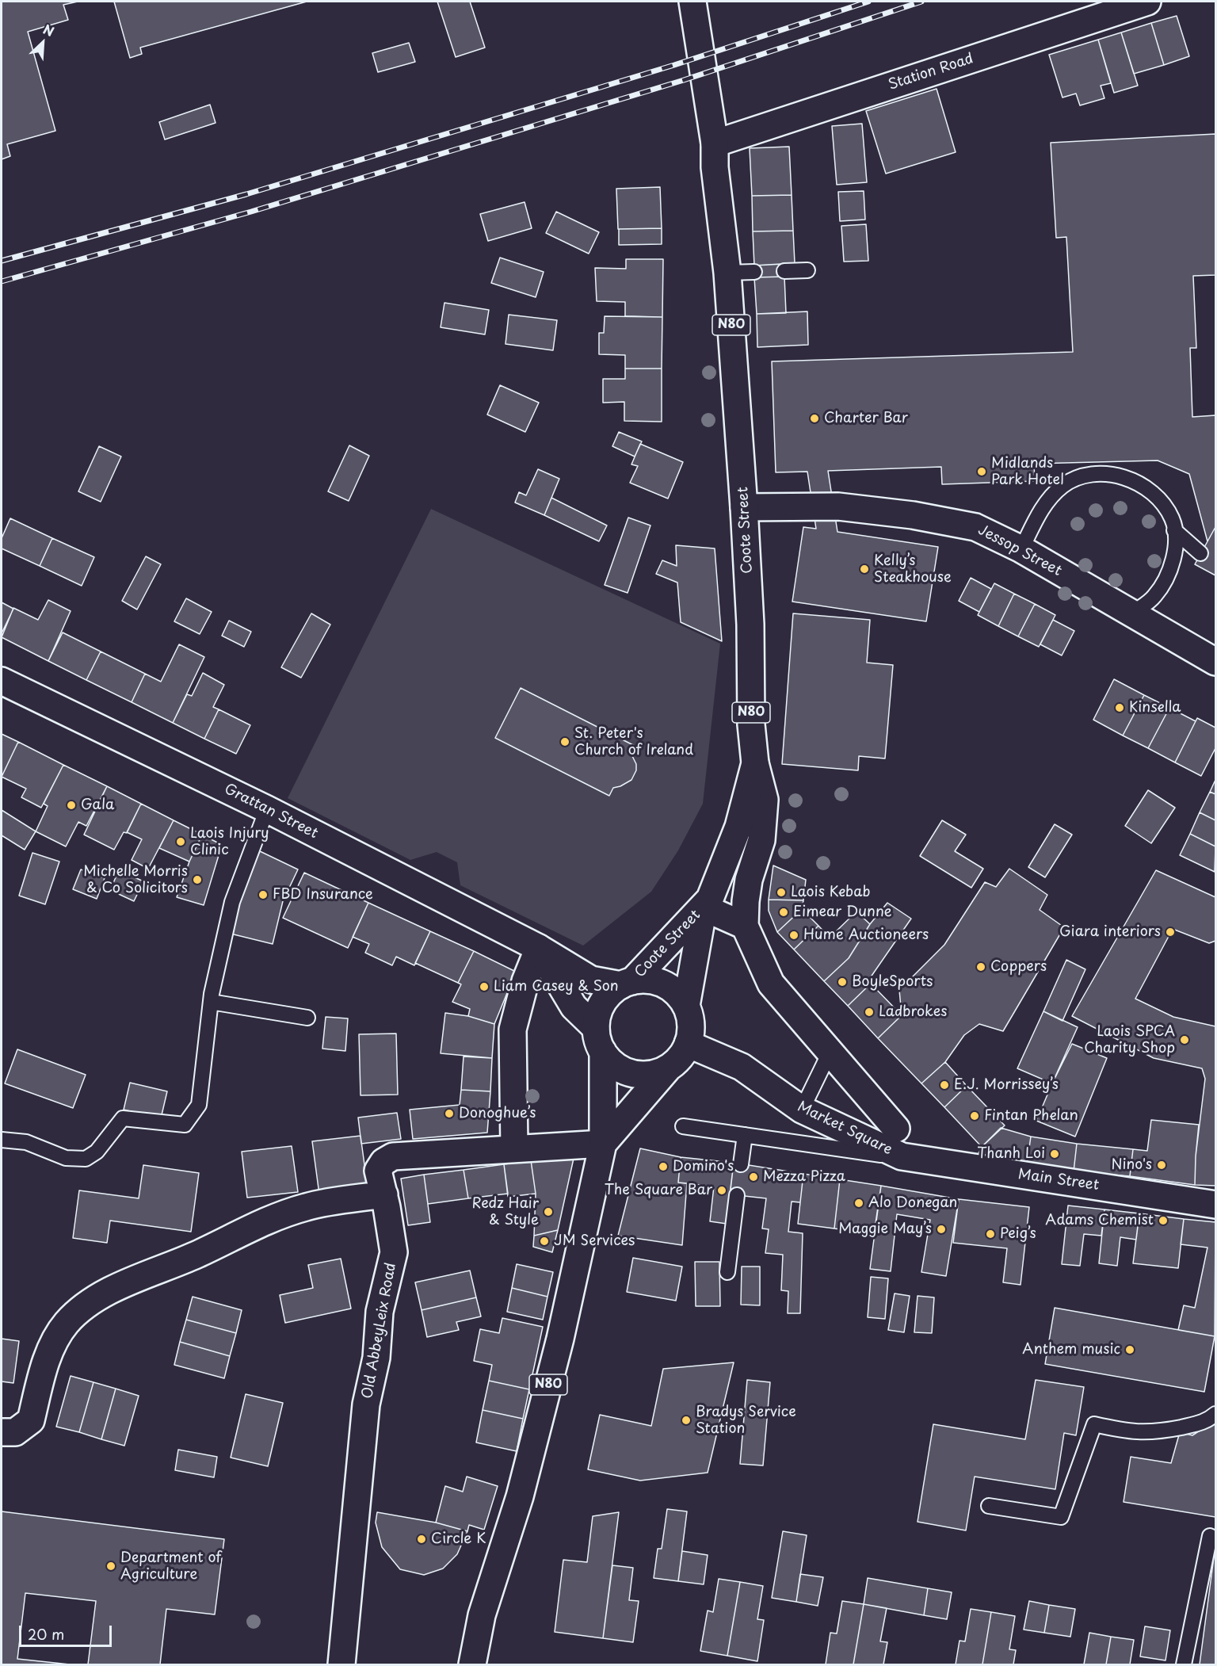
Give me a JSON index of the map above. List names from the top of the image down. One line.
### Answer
{"streets":{"street":["Station Road","N80","Coote Street","Jessop Street","Grattan Street","Market Square","Main Street","Old AbbeyLeix Road"]},"crossings":[["Station Road","N80"],["Station Road","Coote Street"],["N80","Coote Street"],["N80","Grattan Street"],["N80","Market Square"],["N80","Old AbbeyLeix Road"],["Coote Street","Jessop Street"],["Coote Street","Grattan Street"],["Coote Street","Market Square"],["Grattan Street","Market Square"],["Market Square","Main Street"]],"places":["Charter Bar","Midlands Park Hotel","Kelly’s Steakhouse","Kinsella","St. Peter's Church of Ireland","Gala","Laois Injury Clinic","Michelle Morris & Co Solicitors","Laois Kebab","FBD Insurance","Eimear Dunne","Giara interiors","Hume Auctioneers","Coppers","BoyleSports","Liam Casey & Son","Ladbrokes","Laois SPCA Charity Shop","E.J. Morrissey’s","Donoghue’s","Fintan Phelan","Thanh Loi","Nino's","Domino's","Mezza Pizza","The Square Bar","Alo Donegan","Redz Hair & Style","Adams Chemist","Maggie May’s","Peig’s","JM Services","Anthem music","Bradys Service Station","Circle K","Department of Agriculture"],"scale_bar":"20 m","north":"top right"}
